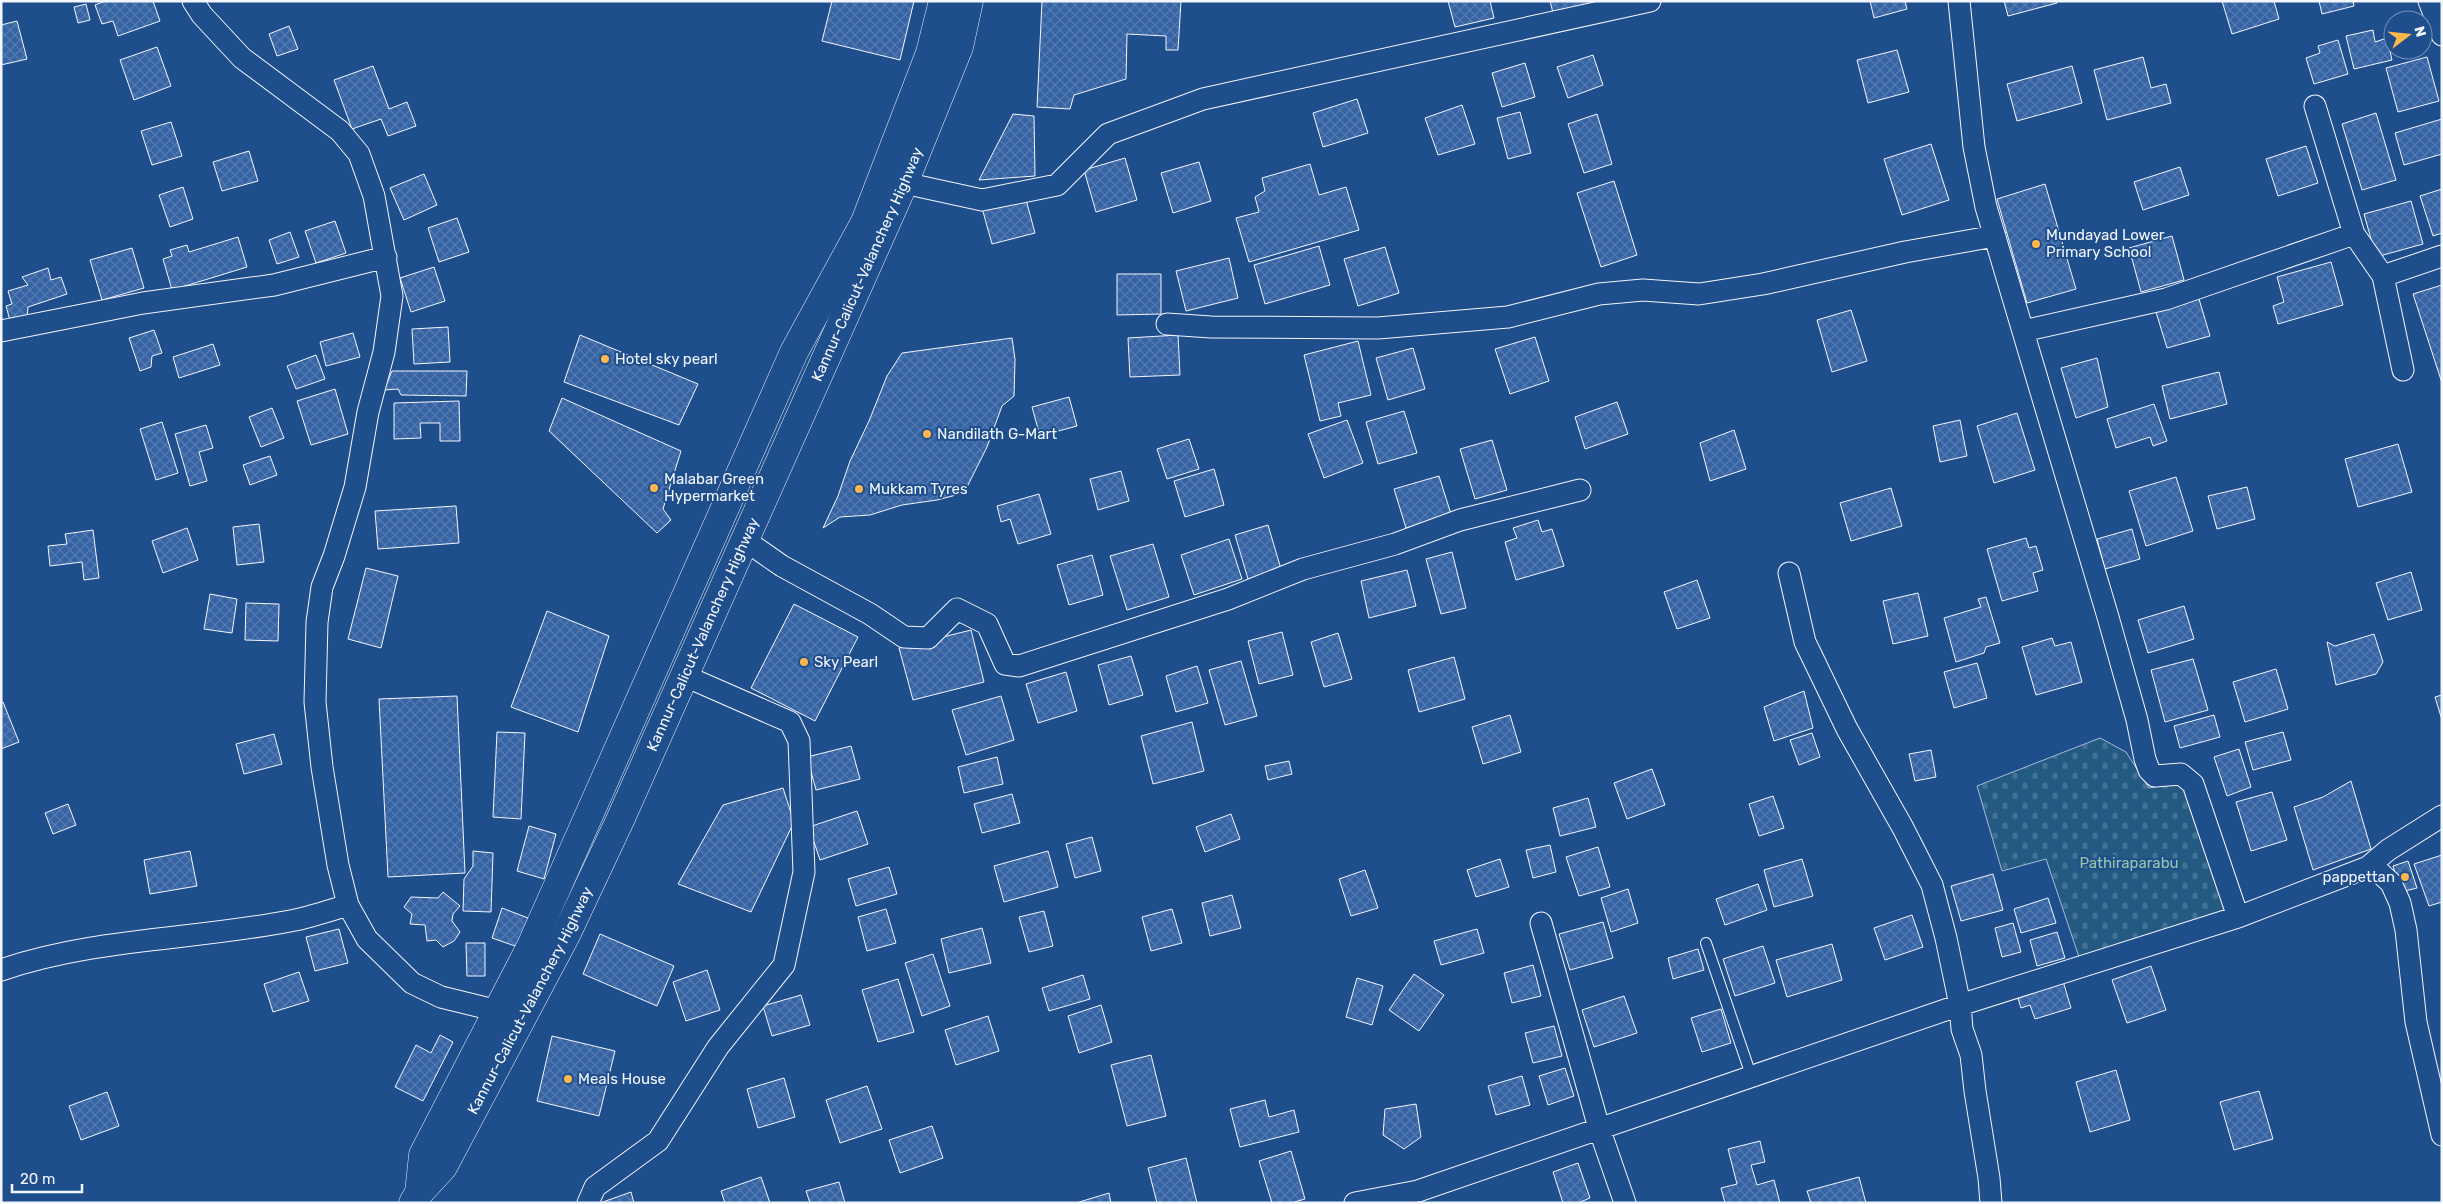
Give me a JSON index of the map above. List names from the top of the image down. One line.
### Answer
{"streets":{"highway":["Kannur-Calicut-Valanchery Highway"]},"parks":["Pathiraparabu"],"places":["Mundayad Lower Primary School","Hotel sky pearl","Nandilath G-Mart","Malabar Green Hypermarket","Mukkam Tyres","Sky Pearl","pappettan","Meals House"],"scale_bar":"20 m","north":"right"}
